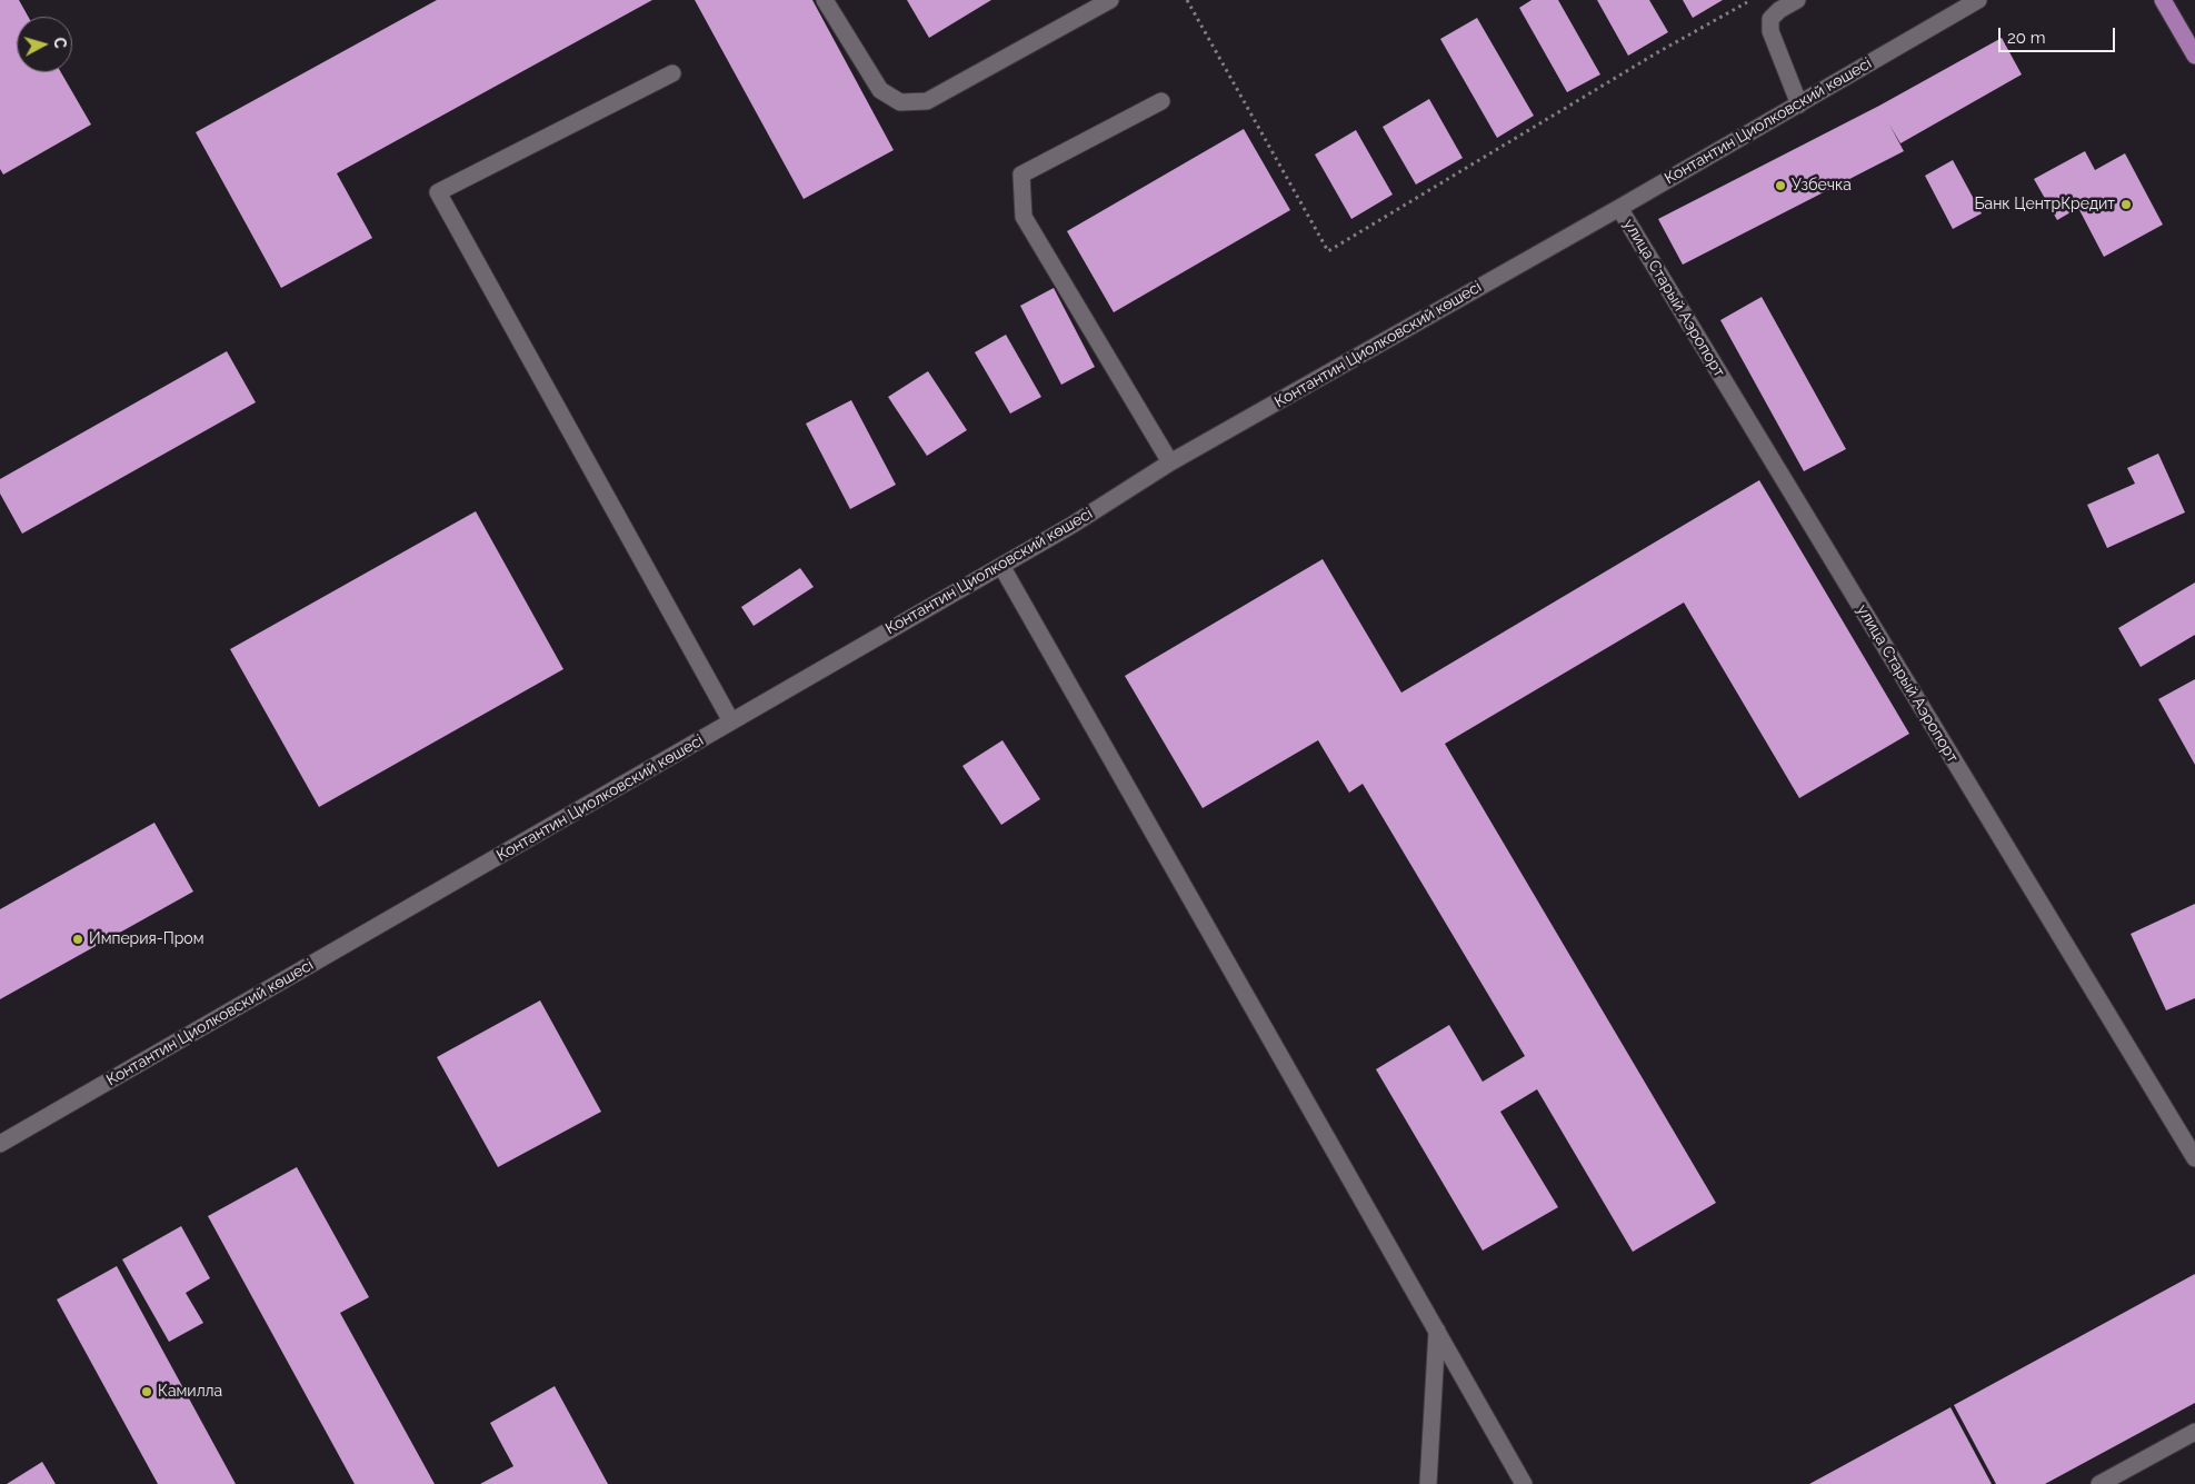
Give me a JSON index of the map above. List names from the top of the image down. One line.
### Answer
{"streets":{"street":["Контантин Циолковский көшесі","улица Старый Аэропорт"]},"crossings":[["Контантин Циолковский көшесі","улица Старый Аэропорт"]],"places":["Узбечка","Банк ЦентрКредит","Империя-Пром","Камилла"],"scale_bar":"20 m","north":"right"}
